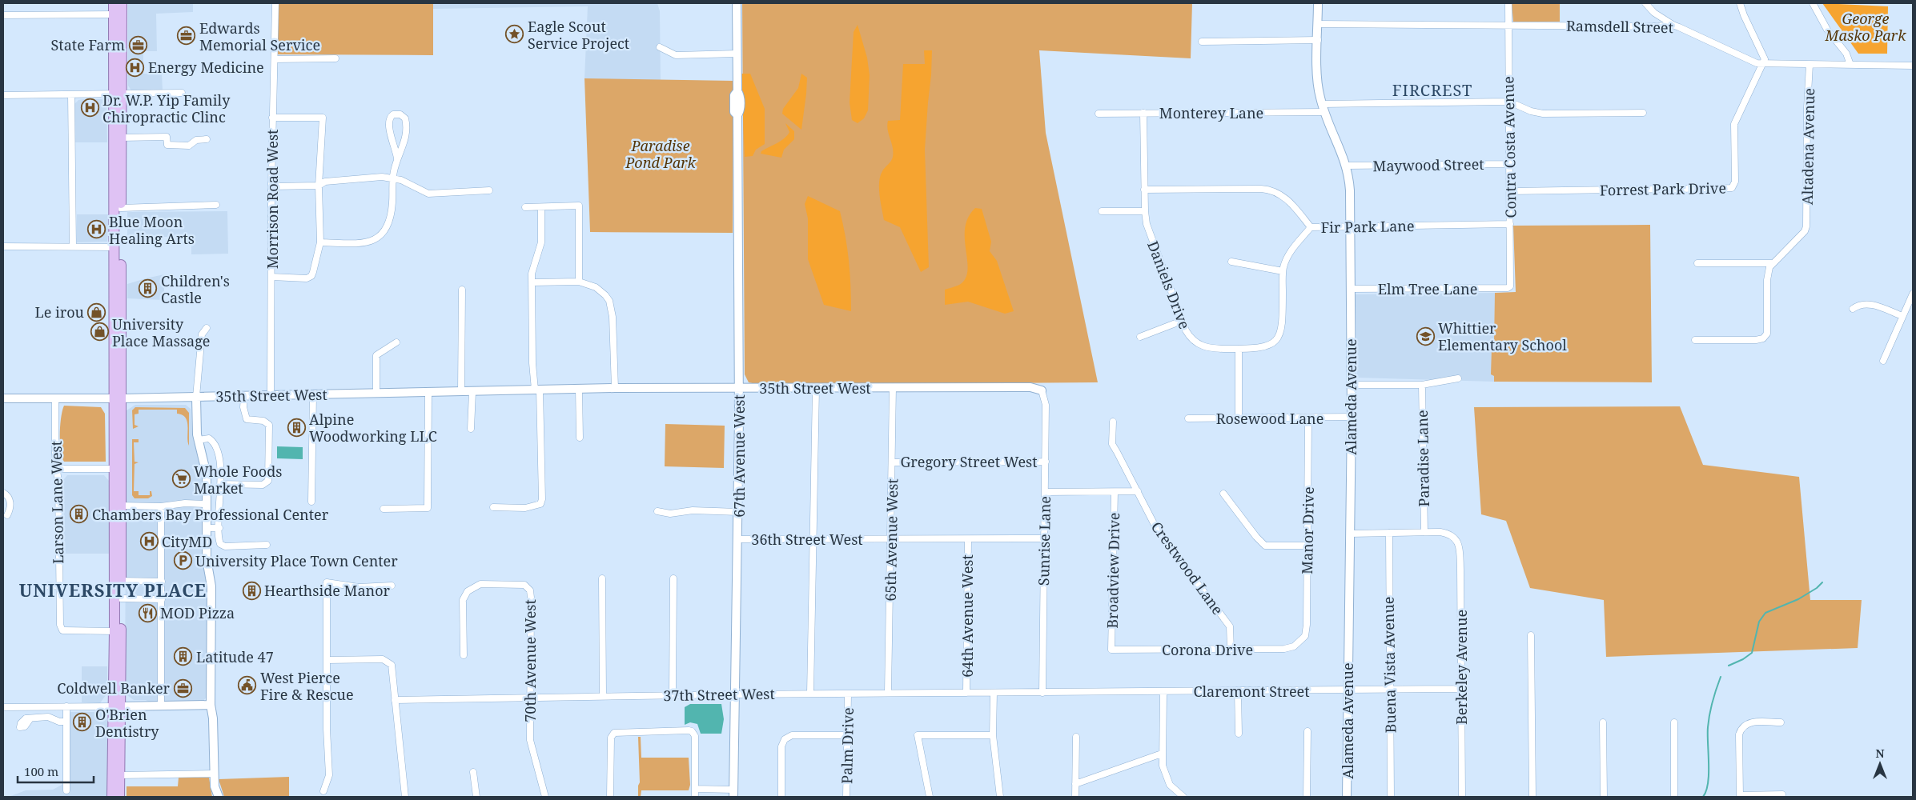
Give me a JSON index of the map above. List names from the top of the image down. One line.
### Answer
{"streets":{"street":["Ramsdell Street","Monterey Lane","Altadena Avenue","Contra Costa Avenue","Maywood Street","Forrest Park Drive","Morrison Road West","Fir Park Lane","Daniels Drive","Elm Tree Lane","35th Street West","Alameda Avenue","Rosewood Lane","67th Avenue West","Paradise Lane","Gregory Street West","Larson Lane West","Manor Drive","36th Street West","65th Avenue West","Sunrise Lane","Crestwood Lane","Broadview Drive","64th Avenue West","Corona Drive","70th Avenue West","Buena Vista Avenue","Berkeley Avenue","Claremont Street","37th Street West","Palm Drive"]},"crossings":[["Ramsdell Street","Altadena Avenue"],["Ramsdell Street","Contra Costa Avenue"],["Ramsdell Street","Forrest Park Drive"],["Ramsdell Street","Alameda Avenue"],["Monterey Lane","Daniels Drive"],["Monterey Lane","Alameda Avenue"],["Contra Costa Avenue","Maywood Street"],["Contra Costa Avenue","Forrest Park Drive"],["Contra Costa Avenue","Fir Park Lane"],["Contra Costa Avenue","Elm Tree Lane"],["Maywood Street","Alameda Avenue"],["Morrison Road West","35th Street West"],["Fir Park Lane","Daniels Drive"],["Fir Park Lane","Alameda Avenue"],["Elm Tree Lane","Alameda Avenue"],["35th Street West","67th Avenue West"],["35th Street West","Larson Lane West"],["35th Street West","65th Avenue West"],["35th Street West","Sunrise Lane"],["Alameda Avenue","Rosewood Lane"],["Alameda Avenue","Claremont Street"],["Rosewood Lane","Manor Drive"],["67th Avenue West","36th Street West"],["67th Avenue West","37th Street West"],["Paradise Lane","Berkeley Avenue"],["Gregory Street West","65th Avenue West"],["Gregory Street West","Sunrise Lane"],["Manor Drive","Corona Drive"],["36th Street West","65th Avenue West"],["36th Street West","Sunrise Lane"],["36th Street West","64th Avenue West"],["65th Avenue West","37th Street West"],["Sunrise Lane","Claremont Street"],["Sunrise Lane","37th Street West"],["Crestwood Lane","Corona Drive"],["Broadview Drive","Corona Drive"],["64th Avenue West","37th Street West"],["70th Avenue West","37th Street West"],["Buena Vista Avenue","Claremont Street"],["Berkeley Avenue","Claremont Street"],["Claremont Street","37th Street West"],["37th Street West","Palm Drive"]],"districts":["FIRCREST","UNIVERSITY PLACE"],"parks":["George Masko Park","Paradise Pond Park"],"places":{"place":["Eagle Scout Service Project"],"office":["Edwards Memorial Service","State Farm","Coldwell Banker"],"hospital":["Energy Medicine","Dr. W.P. Yip Family Chiropractic Clinc","Blue Moon Healing Arts","CityMD"],"building":["Children's Castle","Alpine Woodworking LLC","Chambers Bay Professional Center","Hearthside Manor","Latitude 47","O'Brien Dentistry"],"shop":["Le irou","University Place Massage"],"school or university":["Whittier Elementary School"],"supermarket":["Whole Foods Market"],"parking":["University Place Town Center"],"restaurant":["MOD Pizza"],"public building":["West Pierce Fire & Rescue"]},"scale_bar":"100 m","north":"top"}
